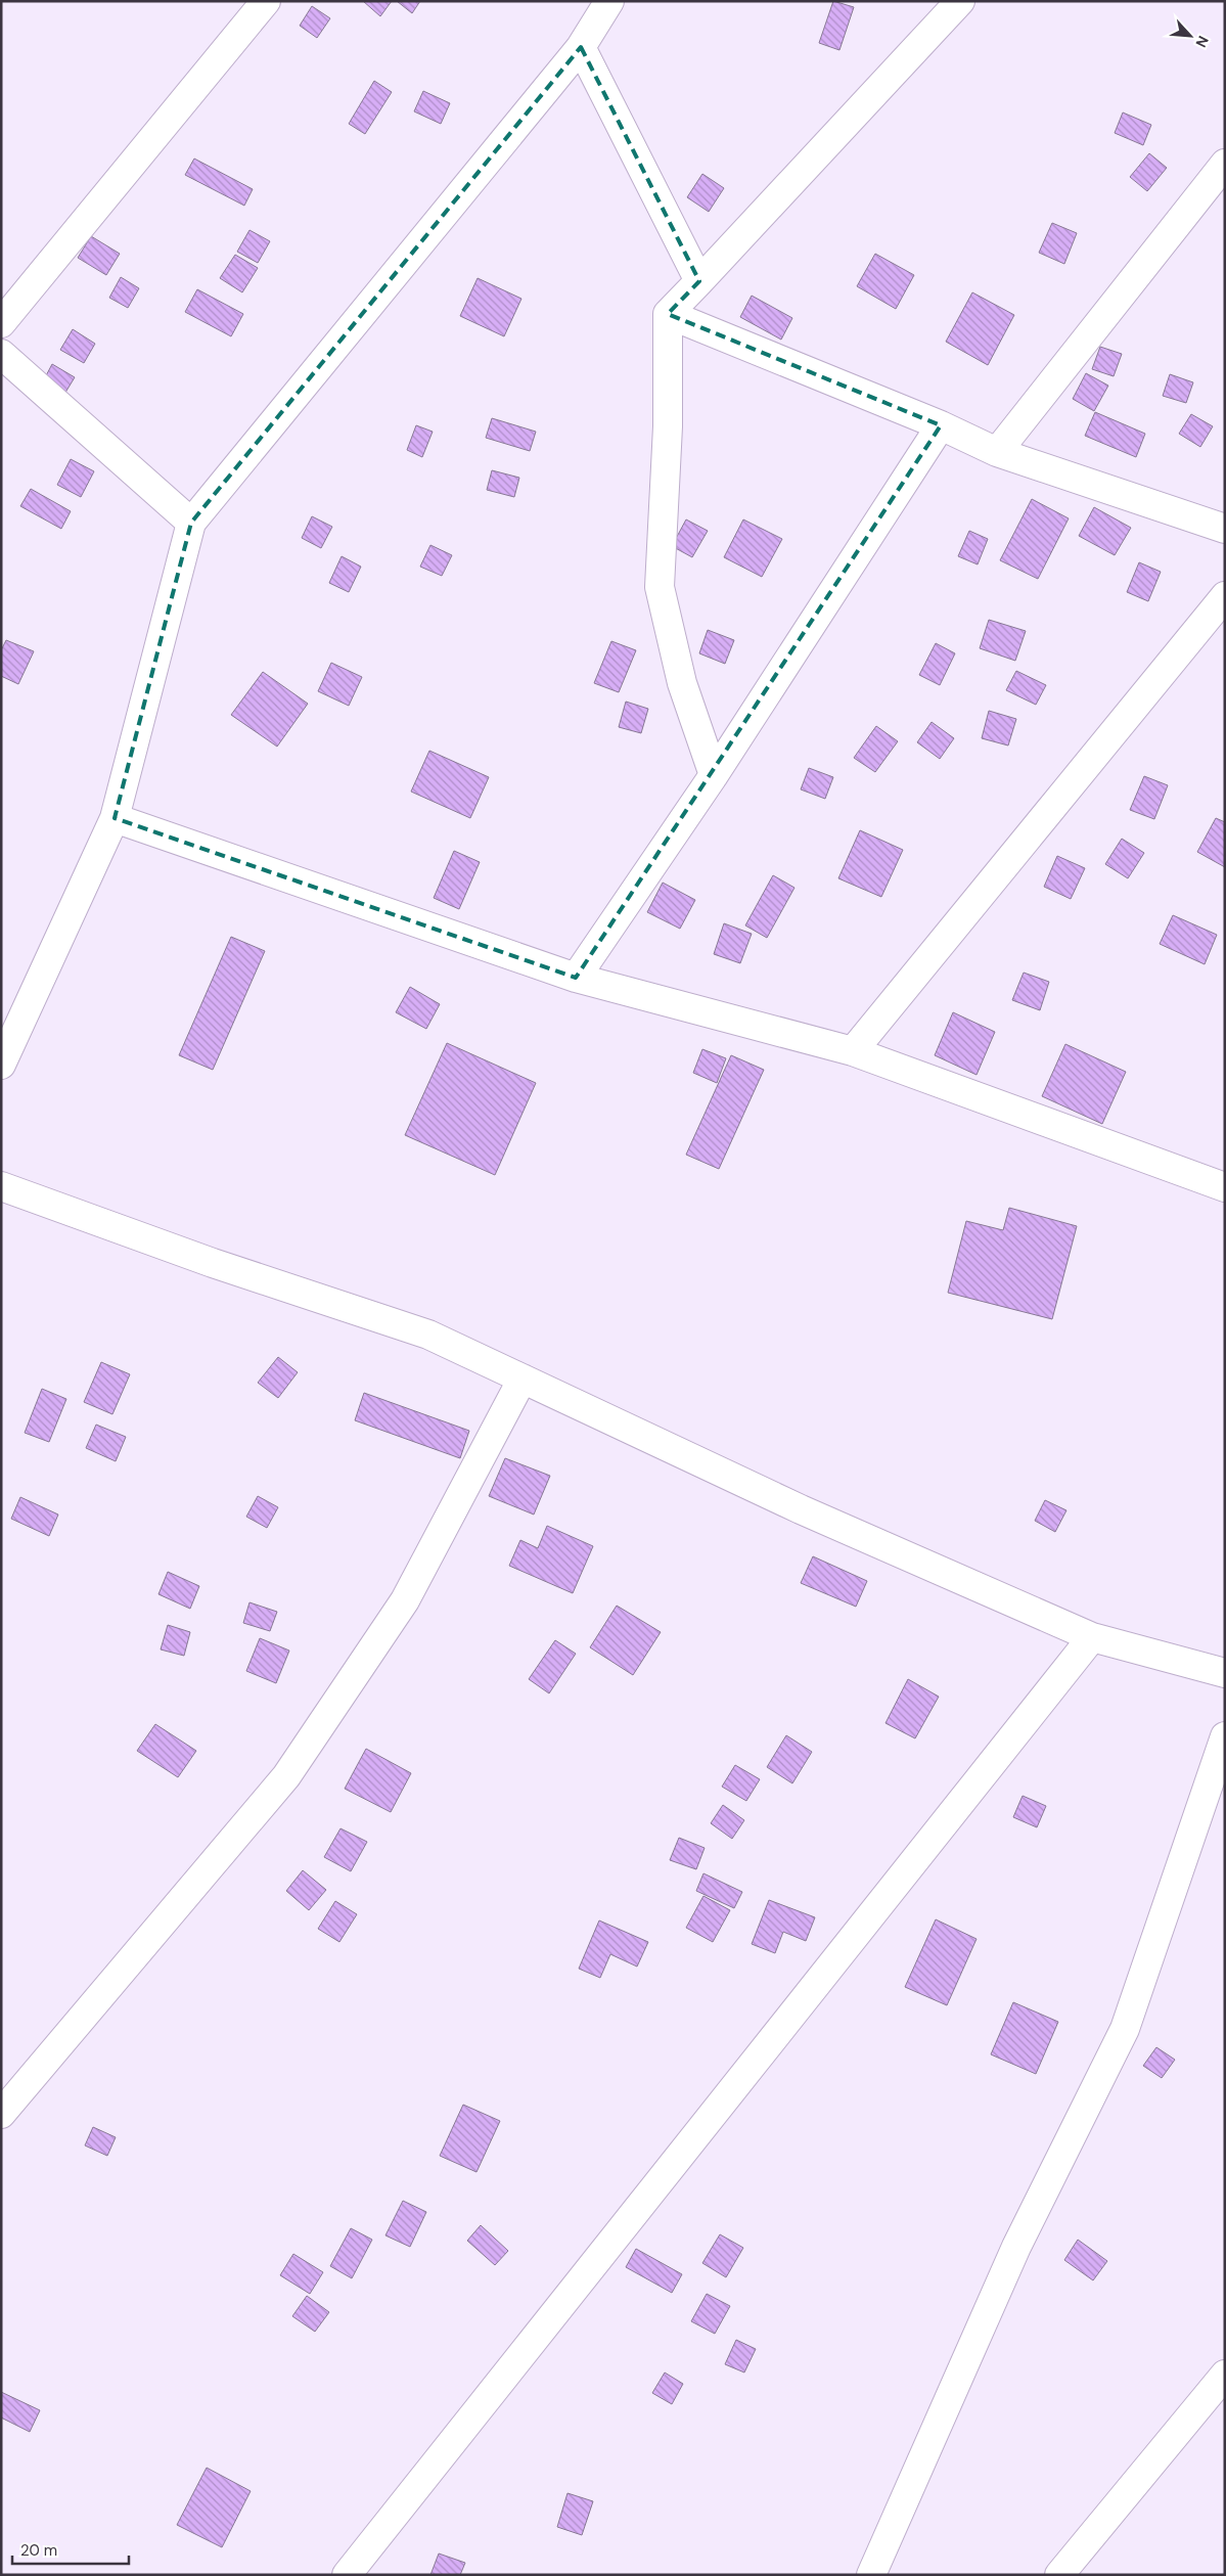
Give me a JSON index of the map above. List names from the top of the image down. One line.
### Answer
{"scale_bar":"20 m","north":"bottom right"}
